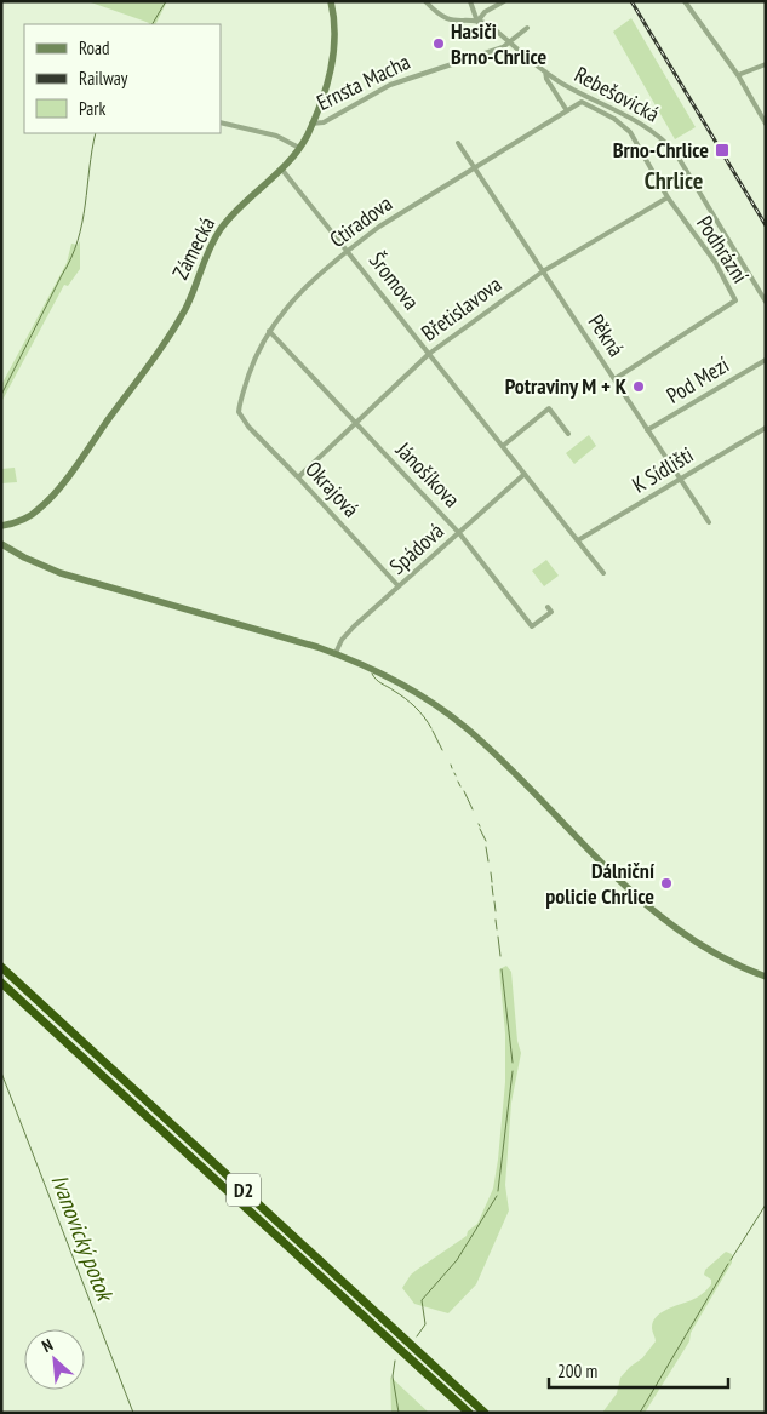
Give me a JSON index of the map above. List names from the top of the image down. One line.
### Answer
{"streets":{"highway":["D2"],"street":["Ernsta Macha","Rebešovická","Ctiradova","Zámecká","Podhrázní","Šromova","Břetislavova","Pěkná","Pod Mezí","K Sídlišti","Jánošíkova","Okrajová","Spádová"]},"crossings":[["Ernsta Macha","Rebešovická"],["Ernsta Macha","Zámecká"],["Ctiradova","Podhrázní"],["Ctiradova","Šromova"],["Ctiradova","Pěkná"],["Ctiradova","Jánošíkova"],["Ctiradova","Okrajová"],["Zámecká","Šromova"],["Podhrázní","Břetislavova"],["Podhrázní","Pěkná"],["Šromova","Břetislavova"],["Šromova","K Sídlišti"],["Šromova","Spádová"],["Břetislavova","Pěkná"],["Břetislavova","Jánošíkova"],["Břetislavova","Okrajová"],["Pěkná","Pod Mezí"],["Pěkná","K Sídlišti"],["Jánošíkova","Spádová"],["Okrajová","Spádová"]],"districts":["Chrlice"],"water":["Ivanovický potok"],"places":{"other":["Hasiči Brno-Chrlice","Potraviny M + K","Dálniční policie Chrlice"],"transit":["Brno-Chrlice"]},"legend":["Road","Railway","Park"],"scale_bar":"200 m","north":"top left"}
